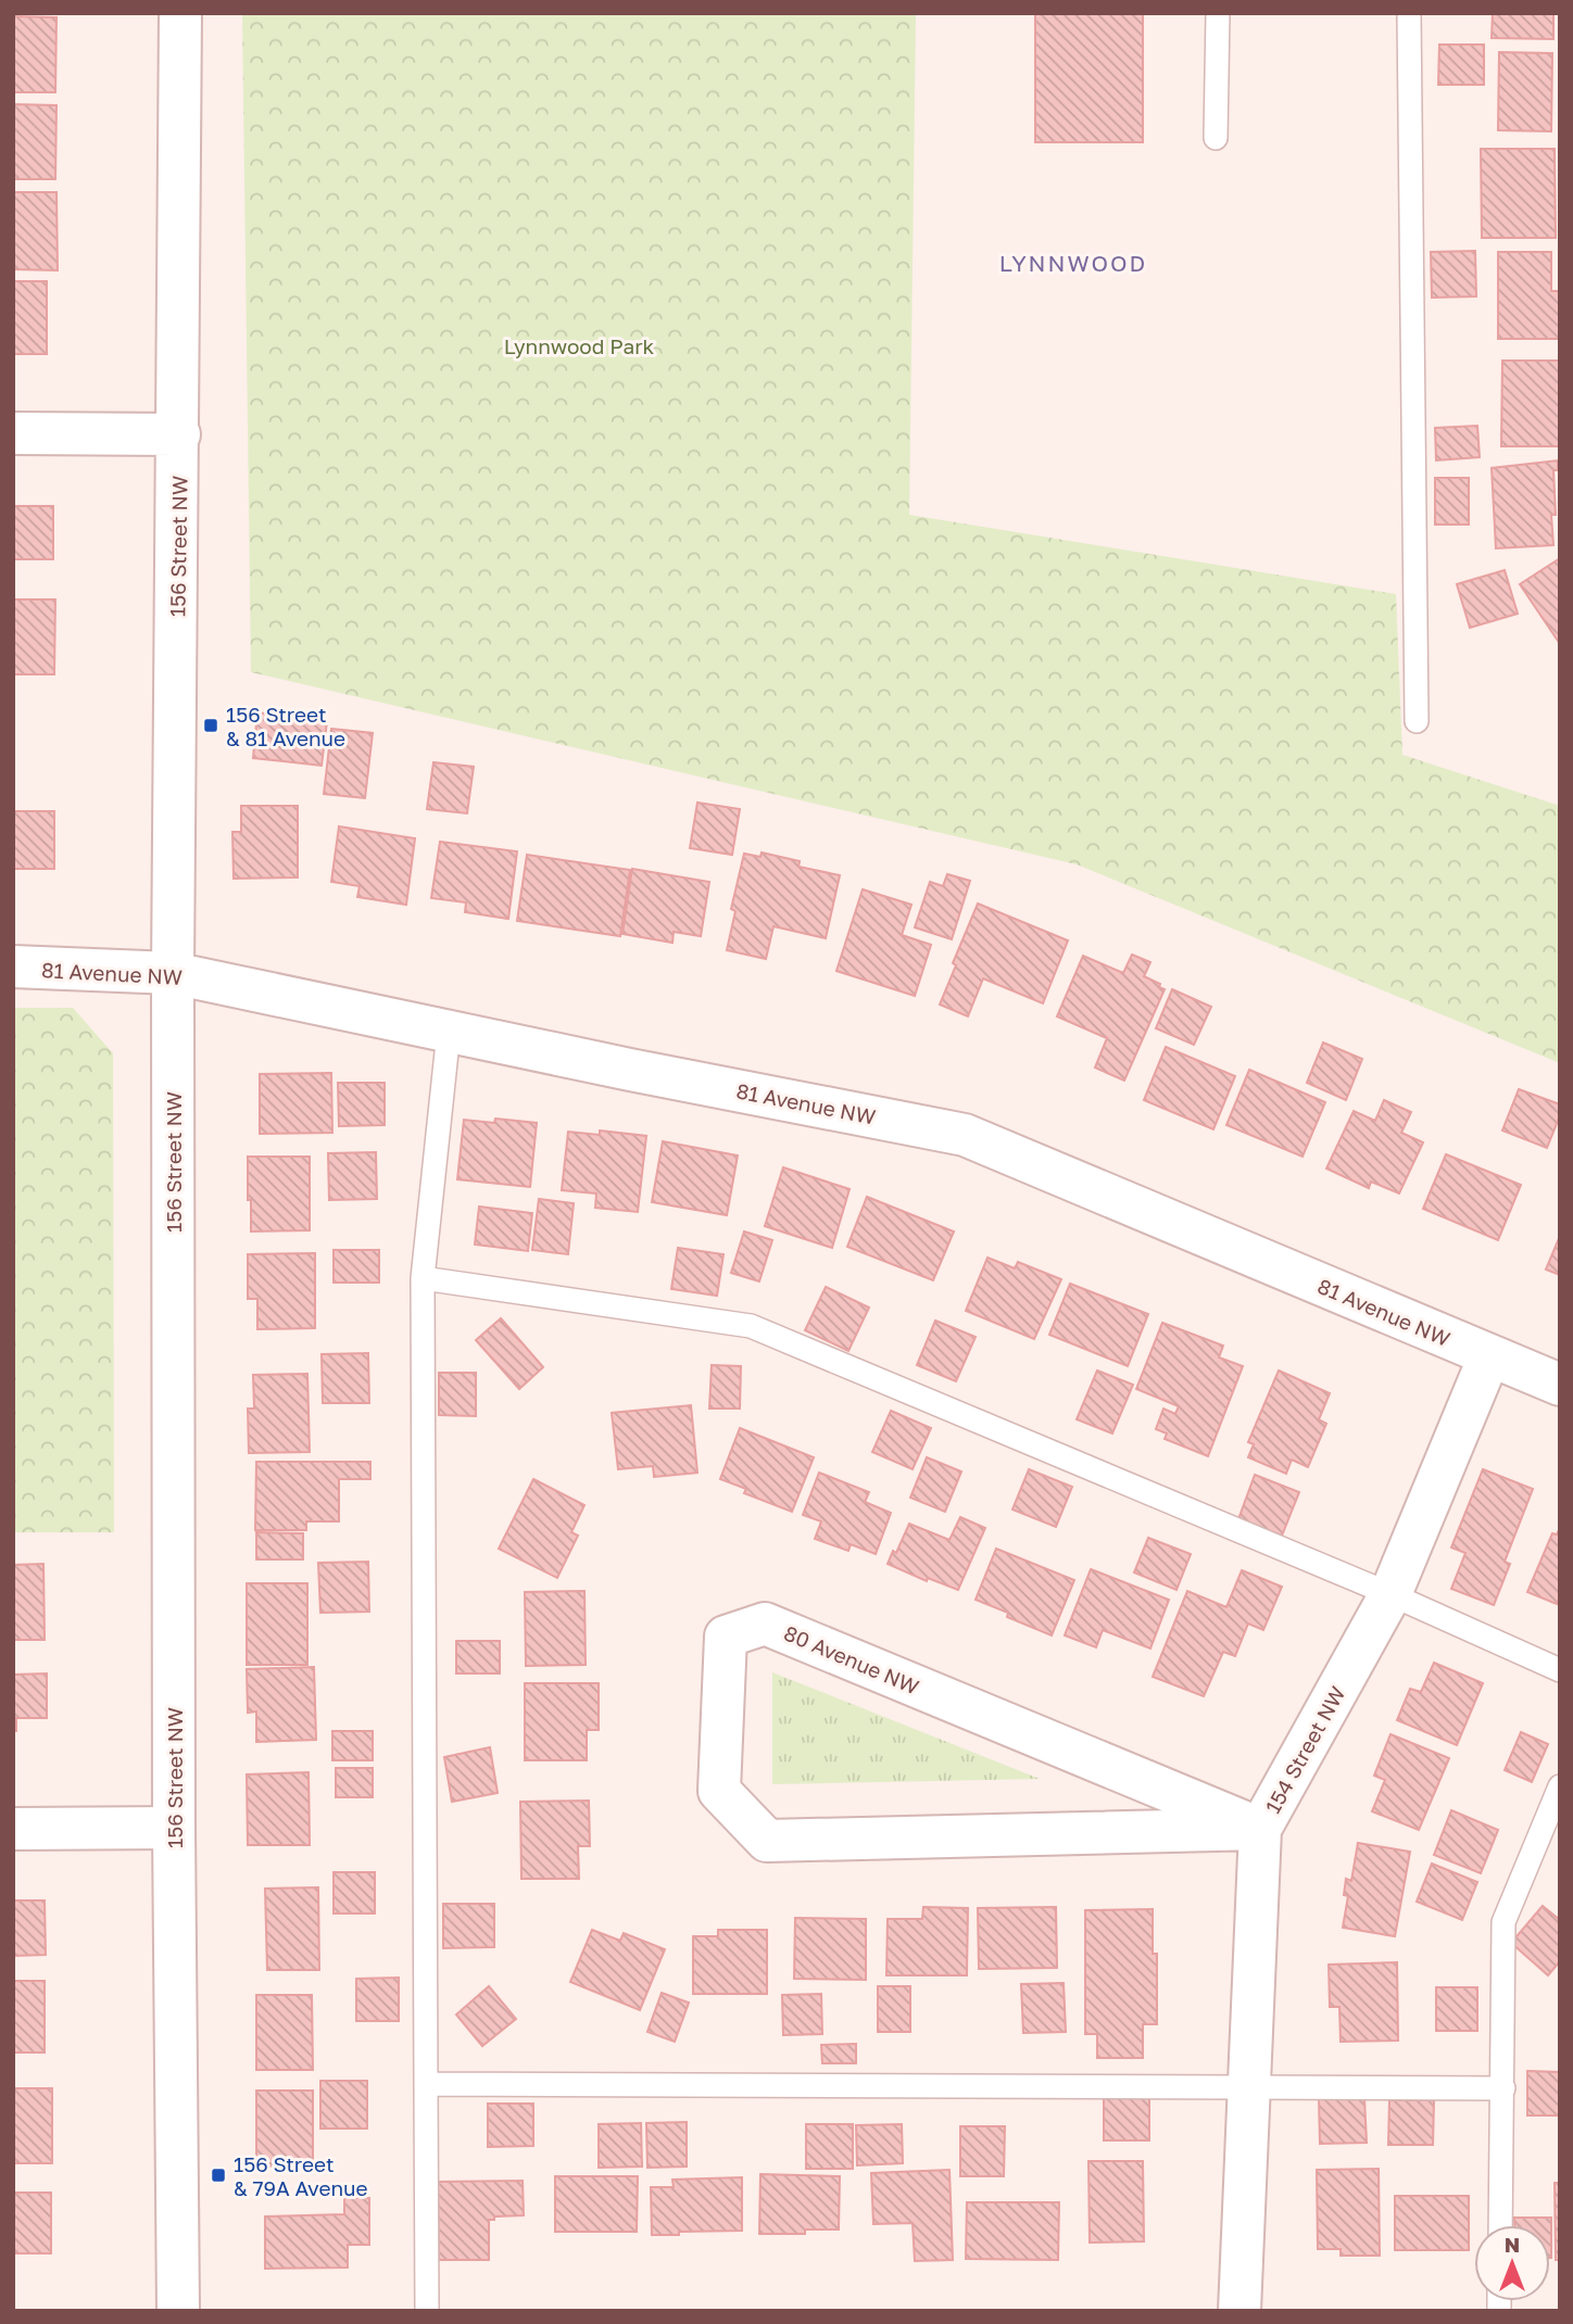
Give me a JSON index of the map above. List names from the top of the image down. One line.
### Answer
{"streets":{"street":["156 Street NW","81 Avenue NW","80 Avenue NW","154 Street NW"]},"crossings":[["156 Street NW","81 Avenue NW"],["81 Avenue NW","154 Street NW"],["80 Avenue NW","154 Street NW"]],"districts":["LYNNWOOD"],"parks":["Lynnwood Park"],"places":{"transit":["156 Street & 81 Avenue","156 Street & 79A Avenue"]},"north":"top"}
